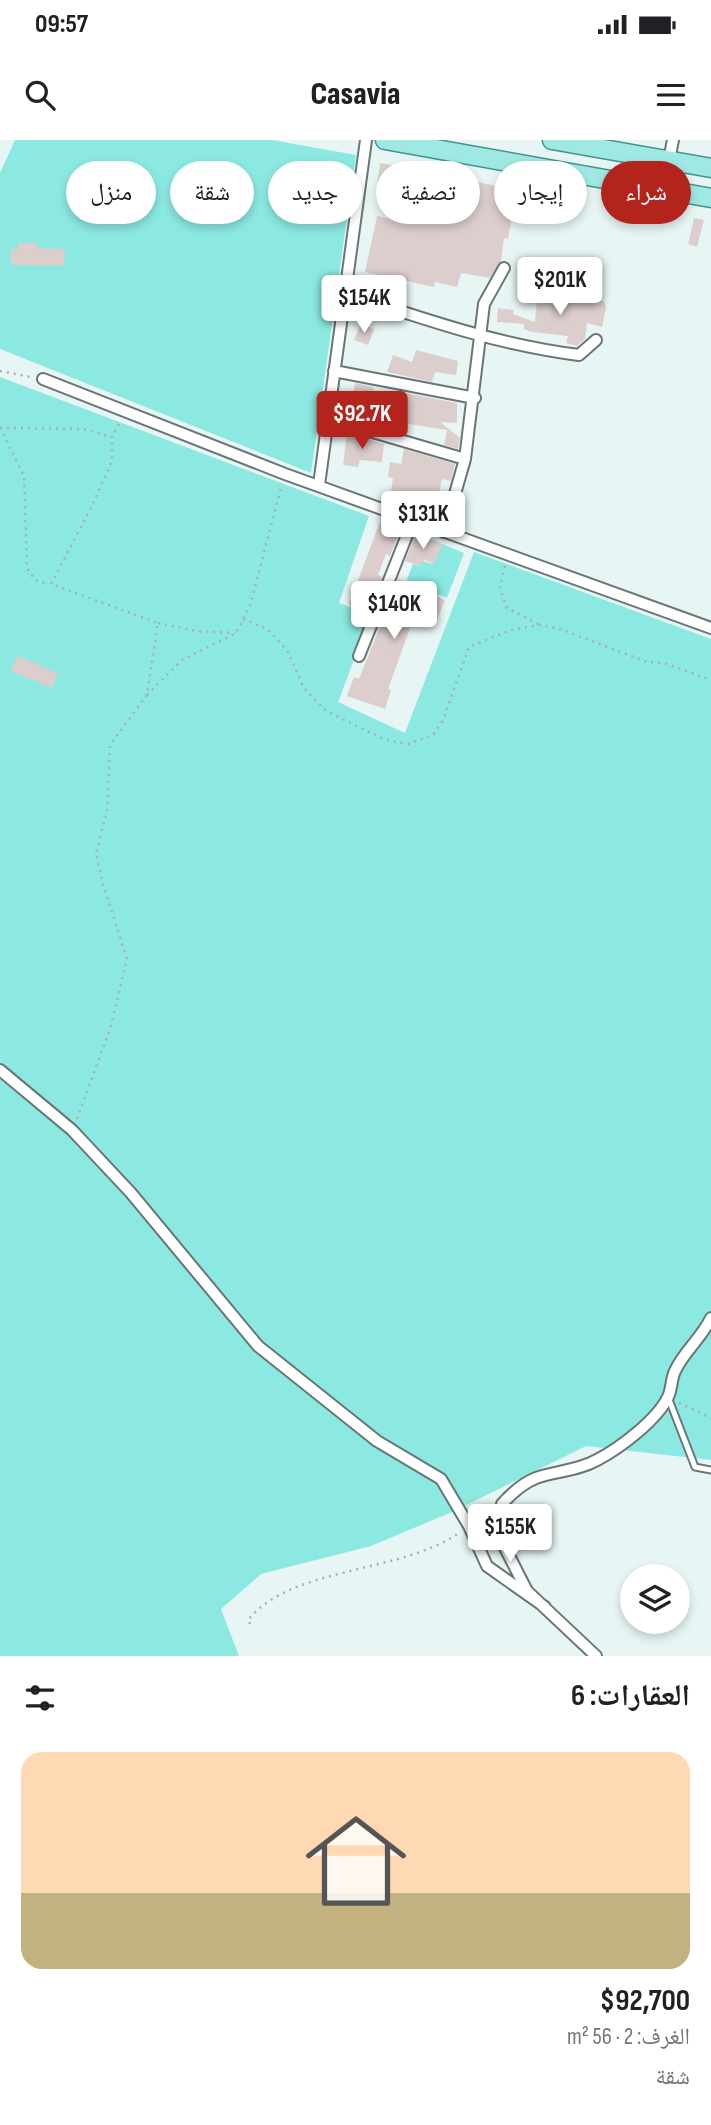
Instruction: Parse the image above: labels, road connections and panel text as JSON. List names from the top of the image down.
{
  "page": {
    "status": "09:57",
    "header": "Casavia",
    "chip": [
      "شراء",
      "إيجار",
      "تصفية",
      "جديد",
      "شقة",
      "منزل"
    ],
    "price": [
      "$201K",
      "$154K",
      "$92.7K",
      "$131K",
      "$140K",
      "$155K"
    ],
    "heading": "العقارات: 6",
    "list": [
      {
        "name": "$92,700",
        "note": "الغرف: 2 · 56 m² · شقة"
      }
    ]
  }
}
